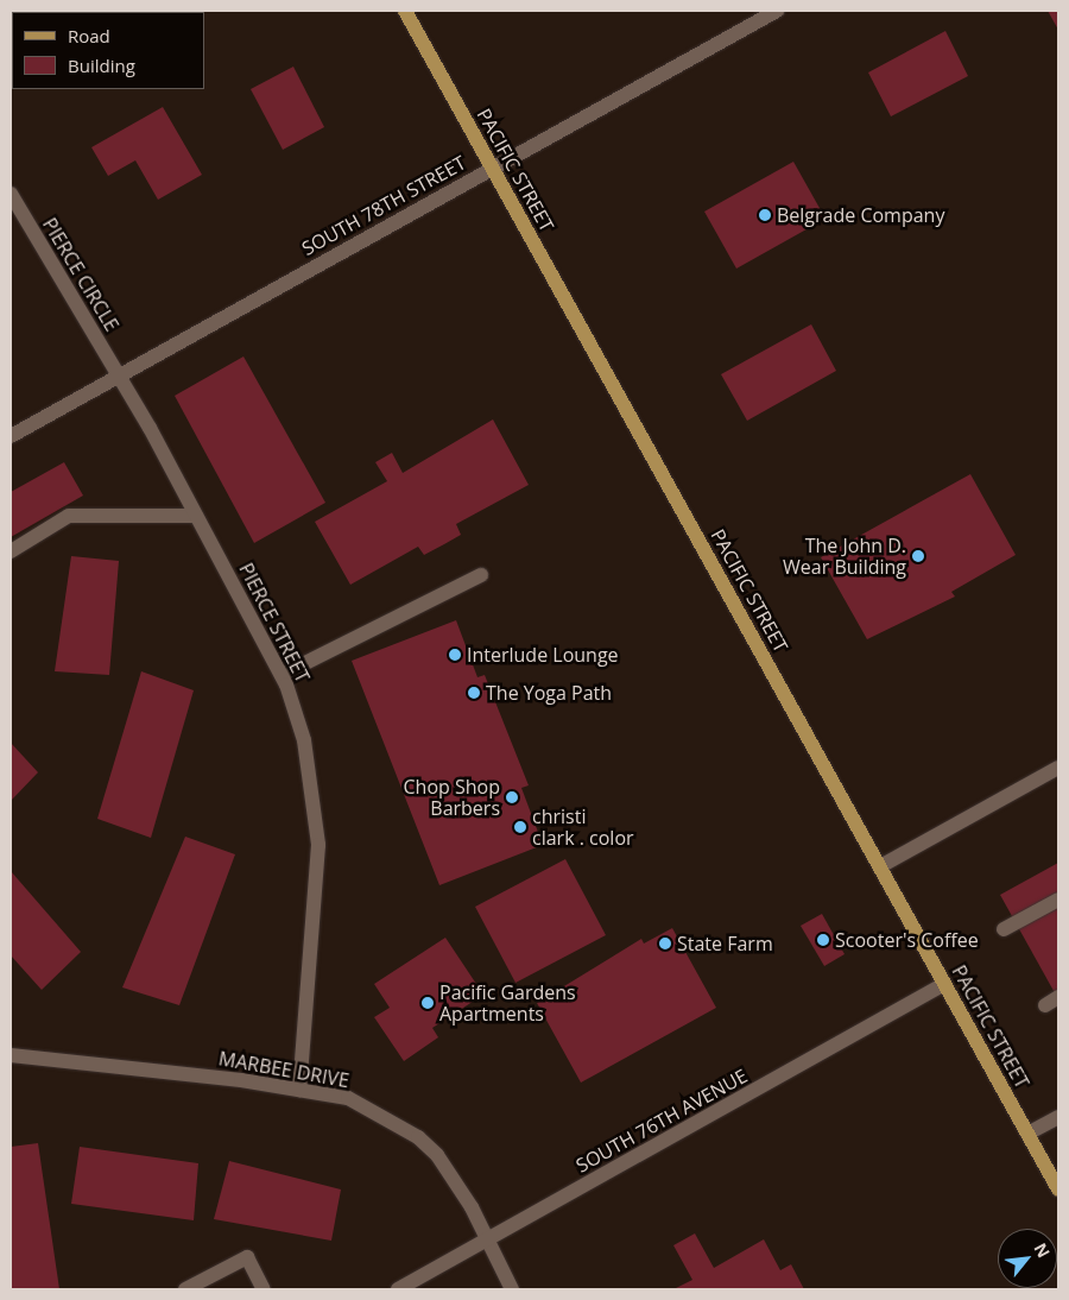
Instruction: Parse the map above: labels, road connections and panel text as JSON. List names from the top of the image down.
{
  "streets": {
    "main road": ["PACIFIC STREET"],
    "street": [
      "SOUTH 78TH STREET",
      "PIERCE CIRCLE",
      "PIERCE STREET",
      "MARBEE DRIVE",
      "SOUTH 76TH AVENUE"
    ]
  },
  "crossings": [
    ["PACIFIC STREET", "SOUTH 78TH STREET"],
    ["PACIFIC STREET", "SOUTH 76TH AVENUE"],
    ["SOUTH 78TH STREET", "PIERCE CIRCLE"],
    ["SOUTH 78TH STREET", "PIERCE STREET"],
    ["PIERCE CIRCLE", "PIERCE STREET"],
    ["PIERCE STREET", "MARBEE DRIVE"],
    ["MARBEE DRIVE", "SOUTH 76TH AVENUE"]
  ],
  "places": [
    "Belgrade Company",
    "The John D. Wear Building",
    "Interlude Lounge",
    "The Yoga Path",
    "Chop Shop Barbers",
    "christi clark . color",
    "Scooter's Coffee",
    "State Farm",
    "Pacific Gardens Apartments"
  ],
  "legend": ["Road", "Building"],
  "north": "top right"
}
